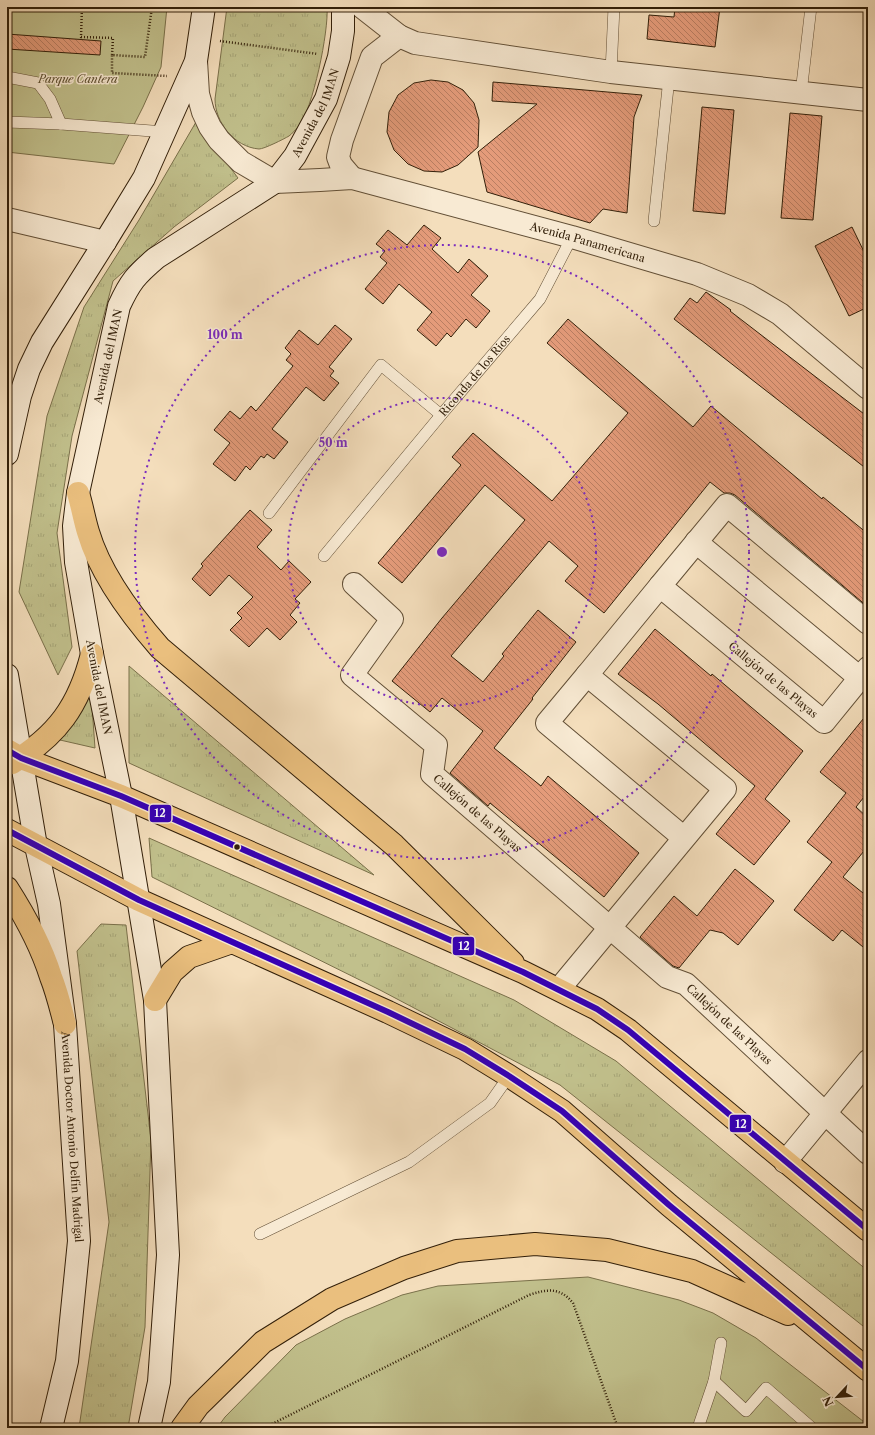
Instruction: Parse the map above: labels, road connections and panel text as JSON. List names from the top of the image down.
{
  "streets": {
    "street": [
      "Avenida del IMAN",
      "Avenida Panamericana",
      "Callejón de las Playas",
      "Avenida Doctor Antonio Delfín Madrigal"
    ],
    "lane": ["Riconda de los Rios"]
  },
  "crossings": [
    ["Avenida del IMAN", "Avenida Panamericana"],
    ["Avenida Panamericana", "Riconda de los Rios"]
  ],
  "parks": ["Parque Cantera"],
  "lines": ["transit line 12"],
  "north": "bottom left",
  "rings": ["100 m", "50 m"]
}
